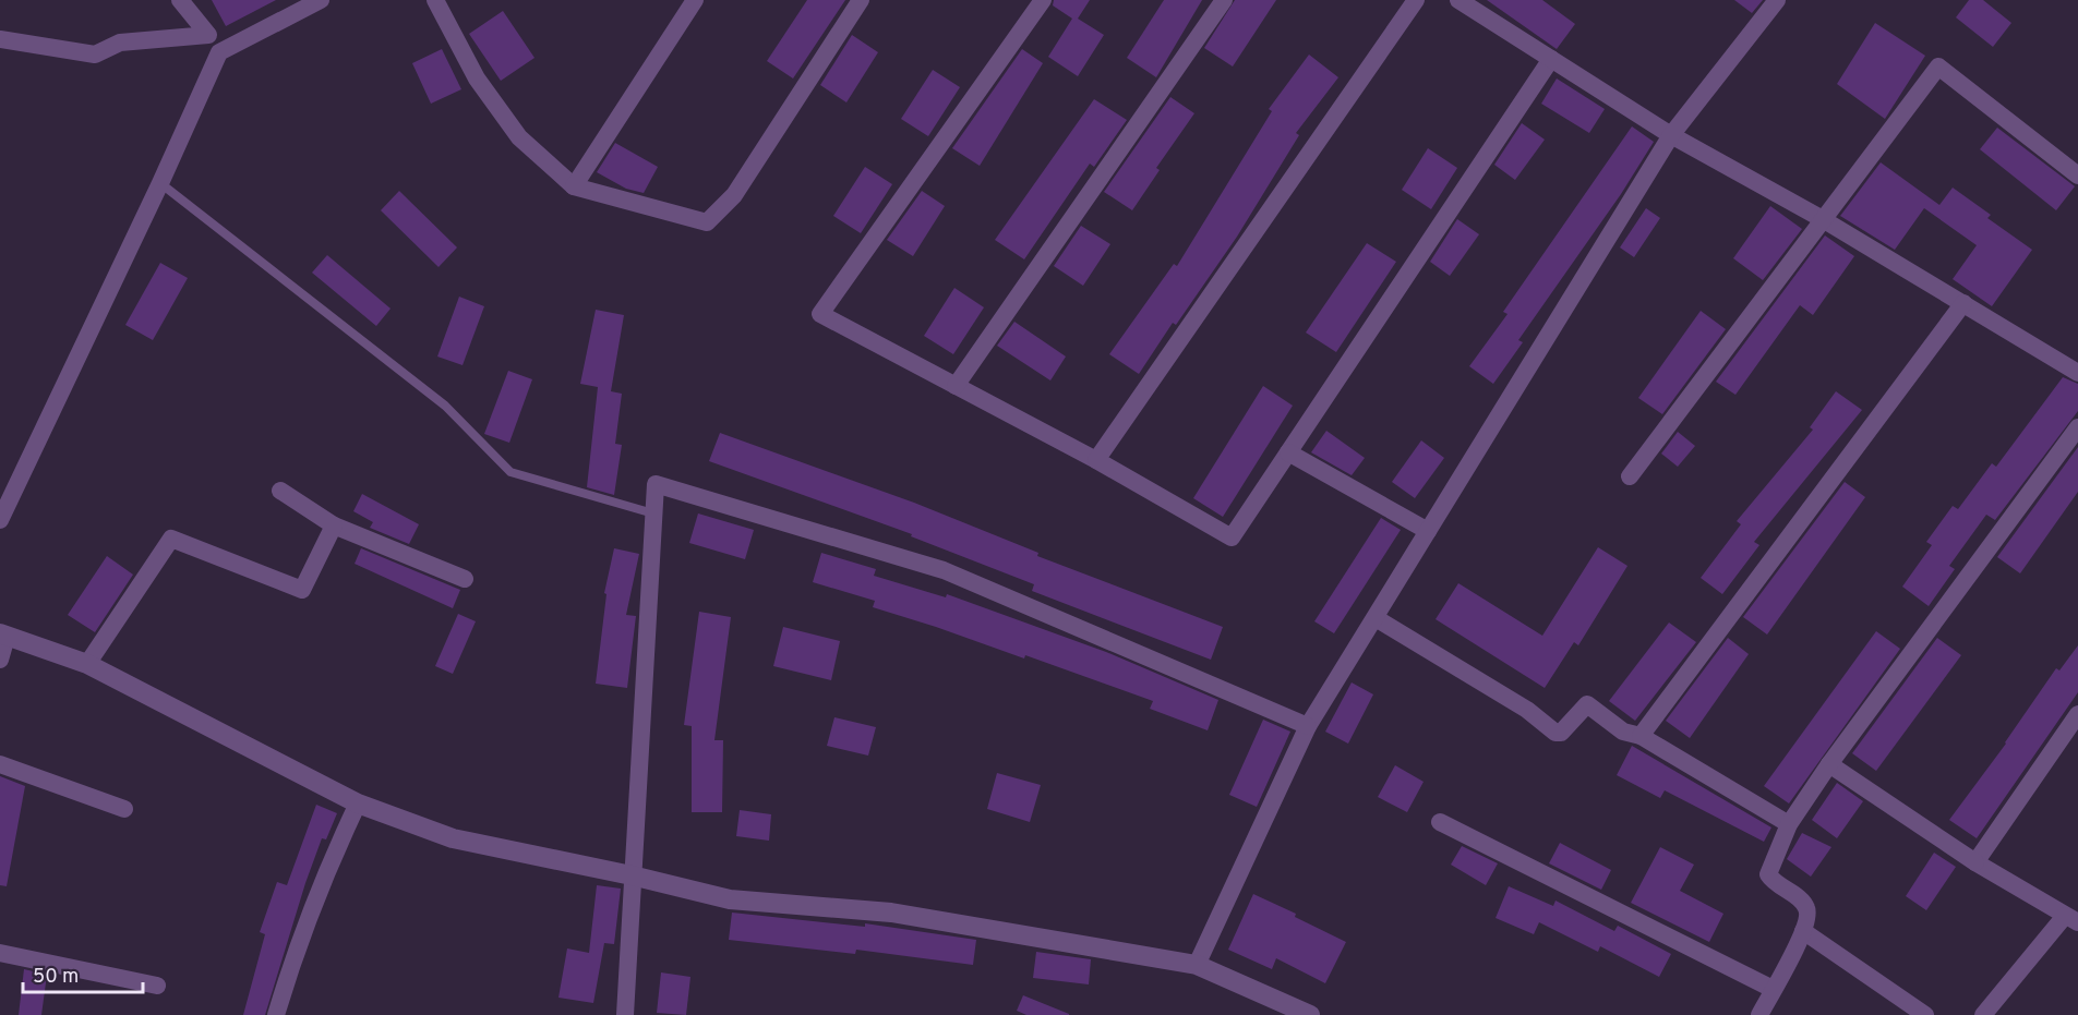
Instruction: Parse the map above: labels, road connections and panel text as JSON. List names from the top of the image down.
{
  "scale_bar": "50 m"
}
